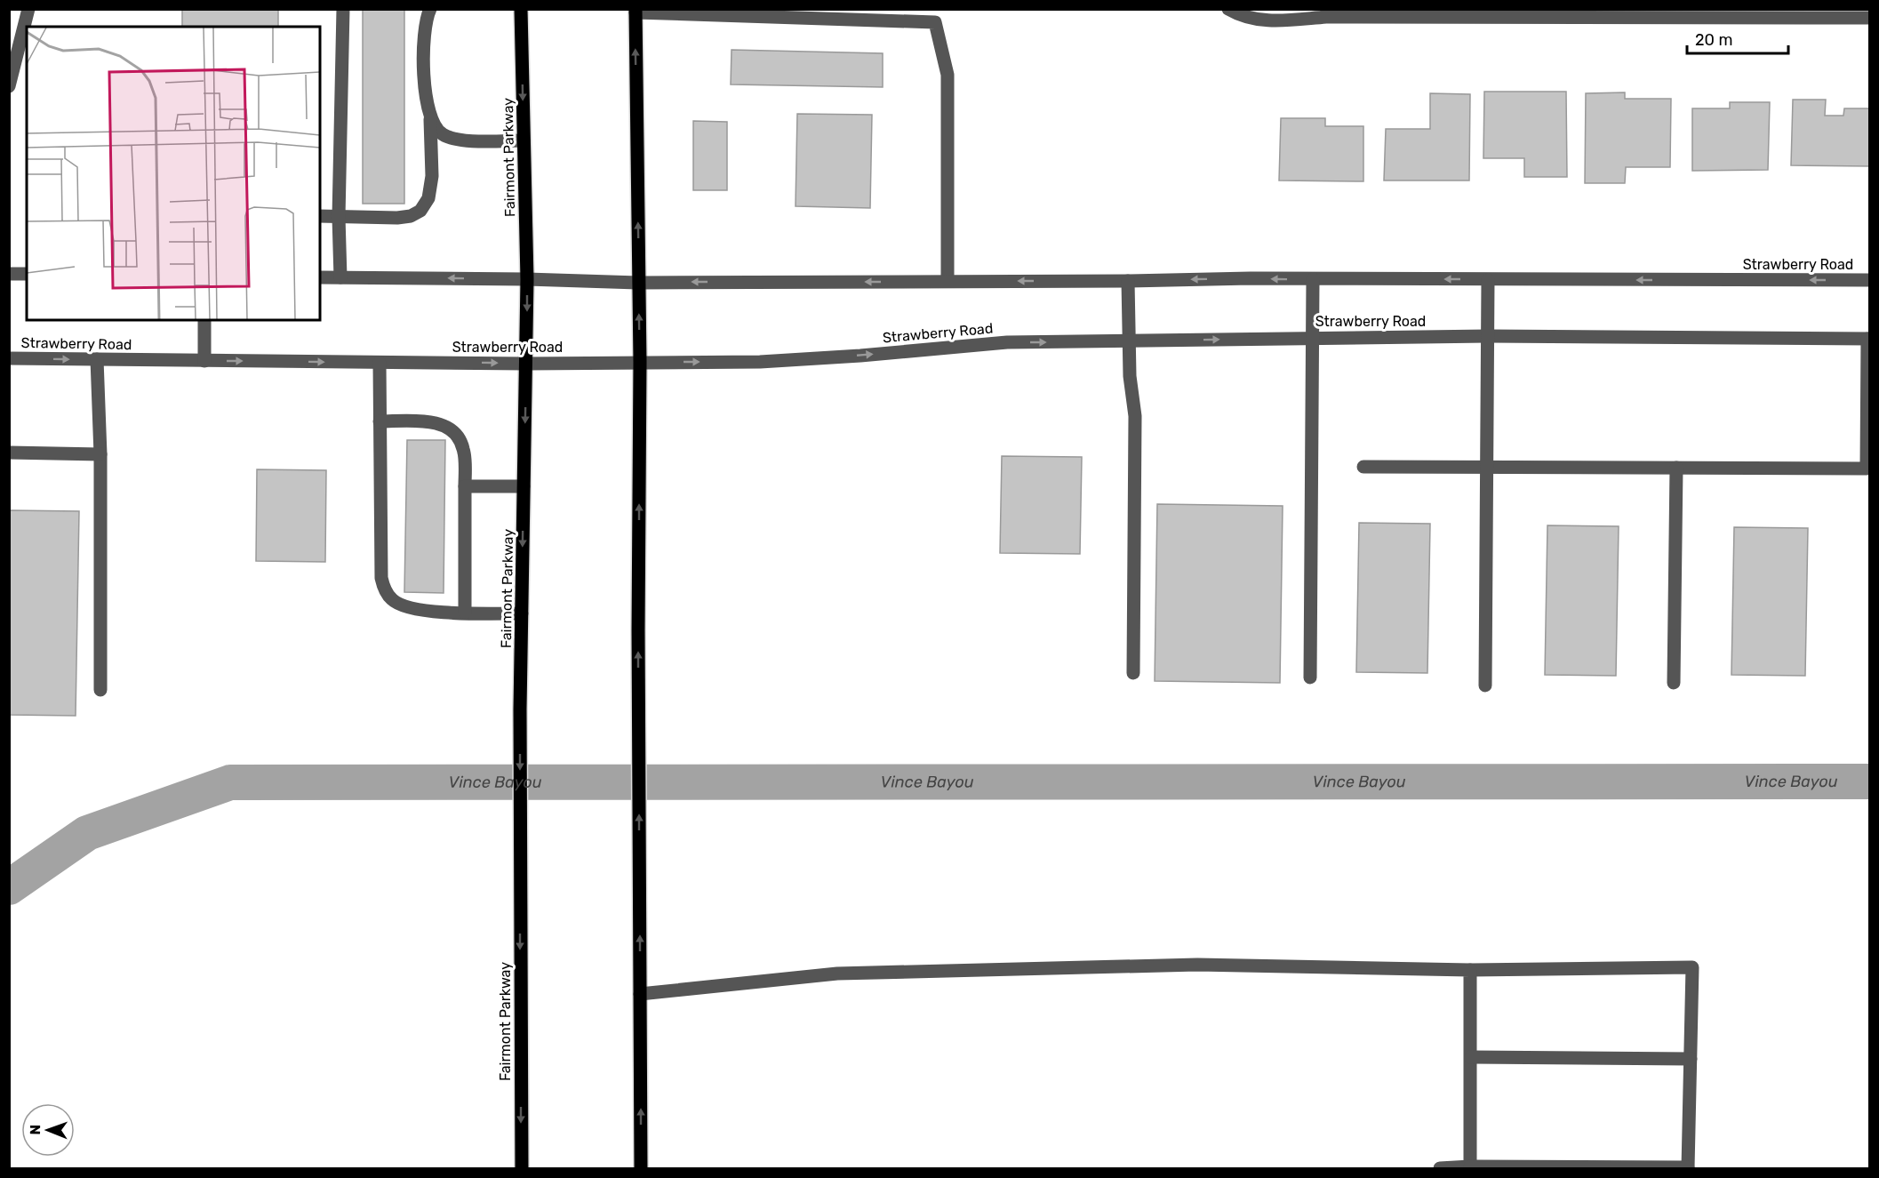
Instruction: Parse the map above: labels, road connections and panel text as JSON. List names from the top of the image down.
{
  "streets": {
    "main road": ["Fairmont Parkway"],
    "street": ["Strawberry Road"]
  },
  "crossings": [
    ["Fairmont Parkway", "Strawberry Road"]
  ],
  "water": ["Vince Bayou"],
  "scale_bar": "20 m",
  "north": "left"
}
